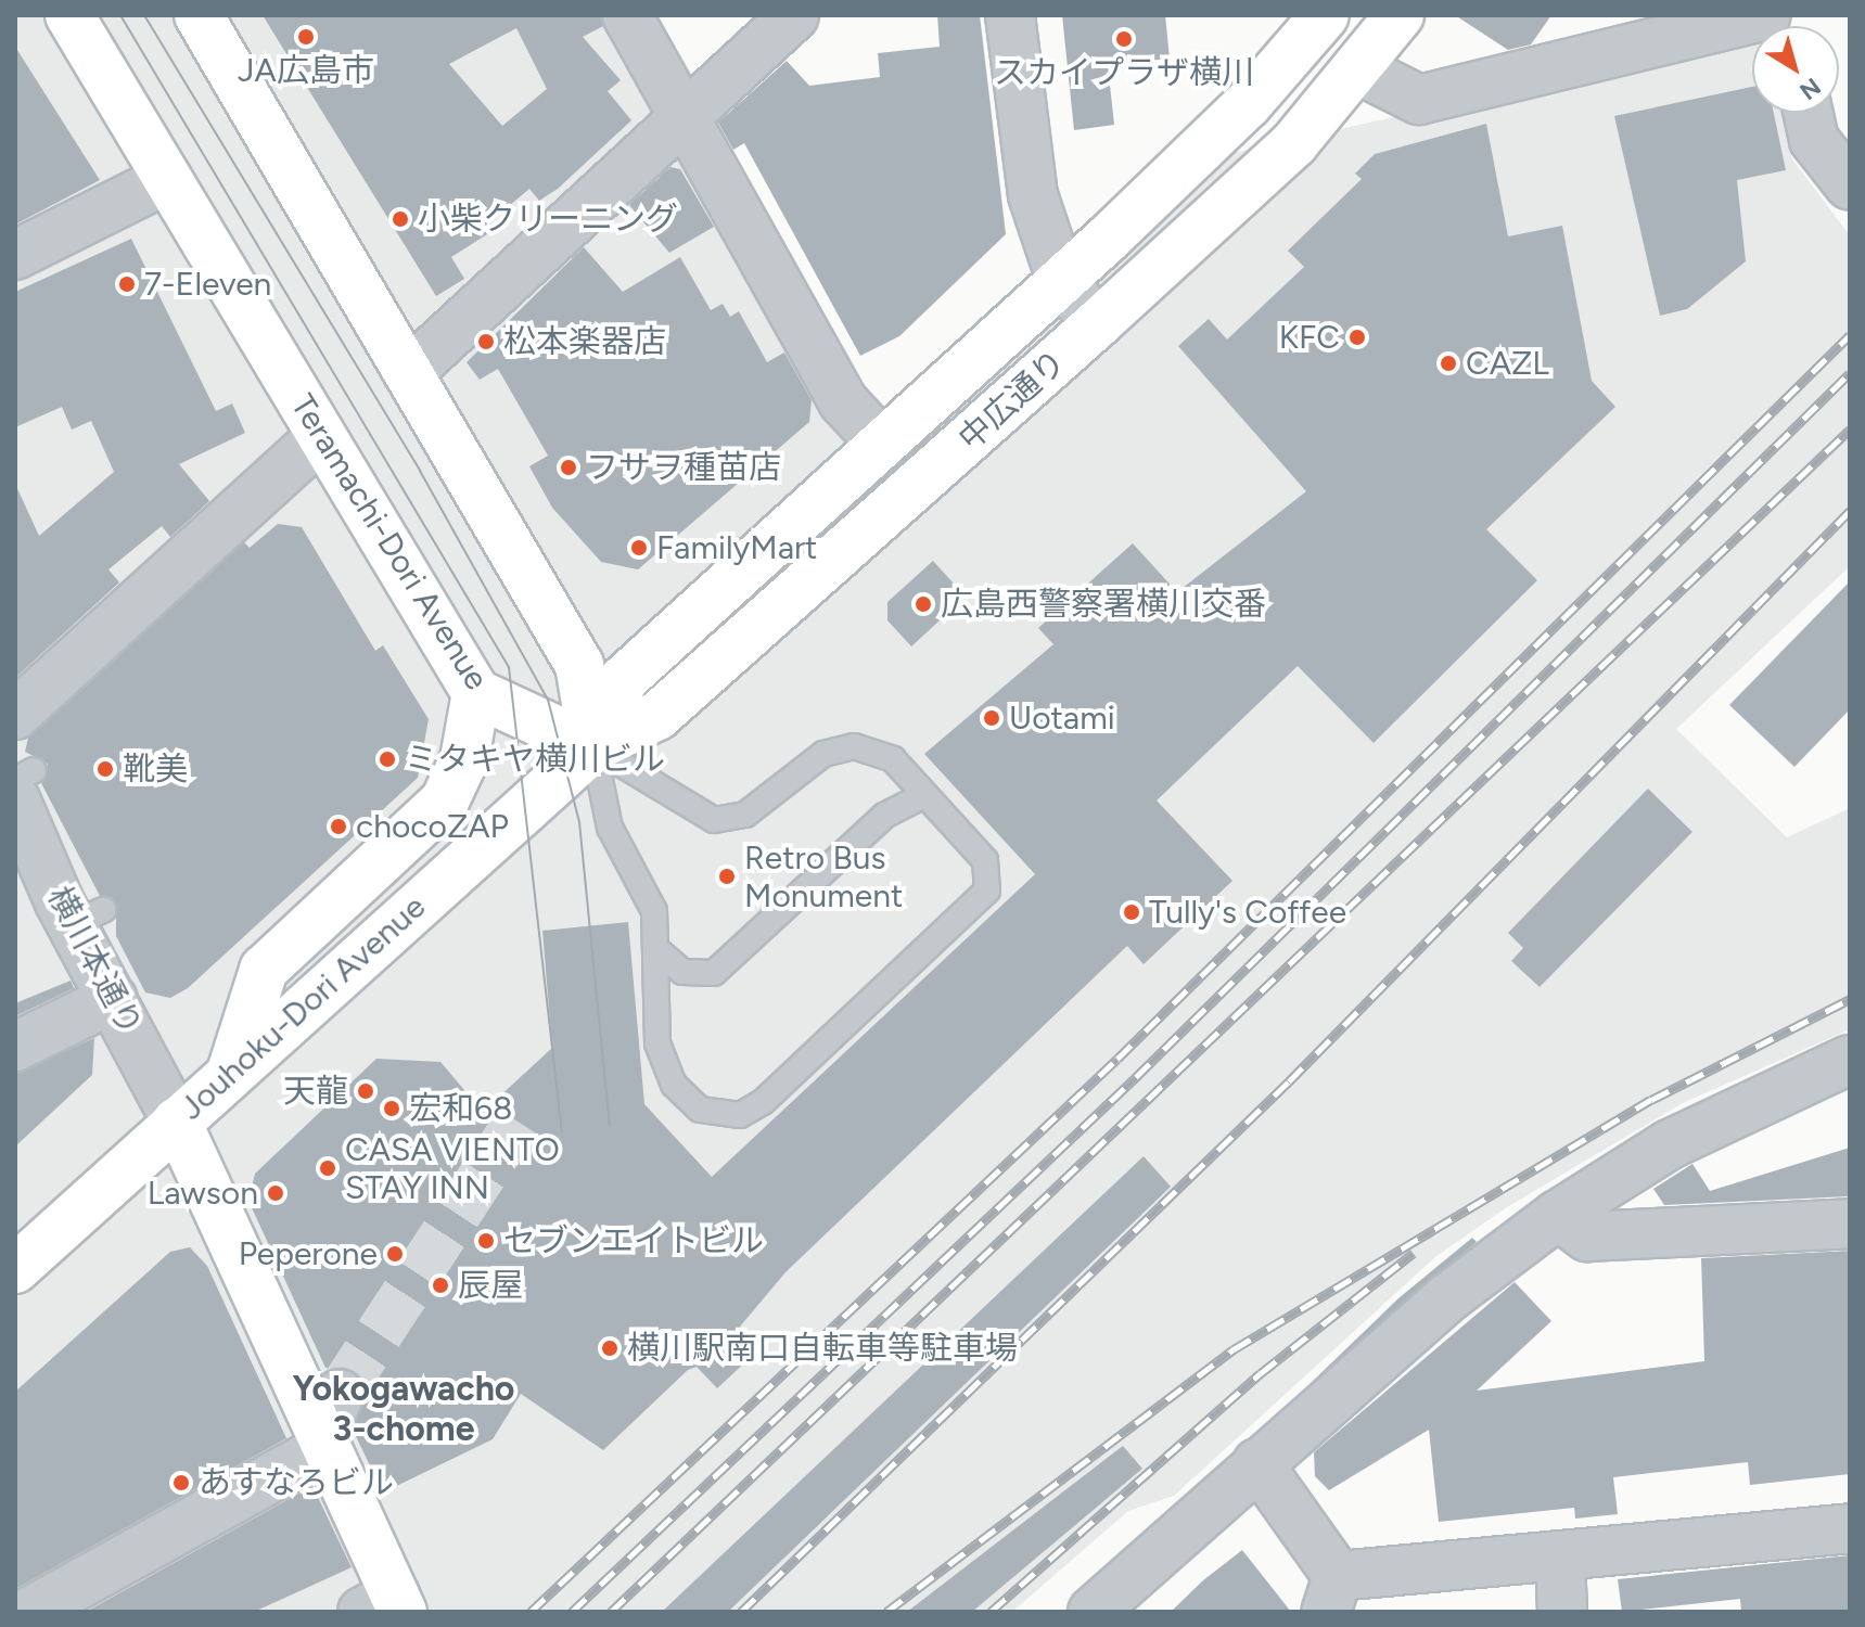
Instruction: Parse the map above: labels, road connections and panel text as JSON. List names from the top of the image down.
{
  "streets": {
    "main road": ["中広通り", "Teramachi-Dori Avenue", "Jouhoku-Dori Avenue"],
    "street": ["横川本通り"]
  },
  "crossings": [
    ["中広通り", "Teramachi-Dori Avenue"],
    ["中広通り", "Jouhoku-Dori Avenue"],
    ["Teramachi-Dori Avenue", "Jouhoku-Dori Avenue"],
    ["横川本通り", "Jouhoku-Dori Avenue"]
  ],
  "districts": ["Yokogawacho 3-chome"],
  "places": [
    "JA広島市",
    "スカイプラザ横川",
    "小柴クリーニング",
    "7-Eleven",
    "KFC",
    "松本楽器店",
    "CAZL",
    "フサヲ種苗店",
    "FamilyMart",
    "広島西警察署横川交番",
    "Uotami",
    "ミタキヤ横川ビル",
    "靴美",
    "chocoZAP",
    "Retro Bus Monument",
    "Tully's Coffee",
    "天龍",
    "宏和68",
    "CASA VIENTO STAY INN",
    "Lawson",
    "セブンエイトビル",
    "Peperone",
    "辰屋",
    "横川駅南口自転車等駐車場",
    "あすなろビル"
  ],
  "north": "bottom right"
}
